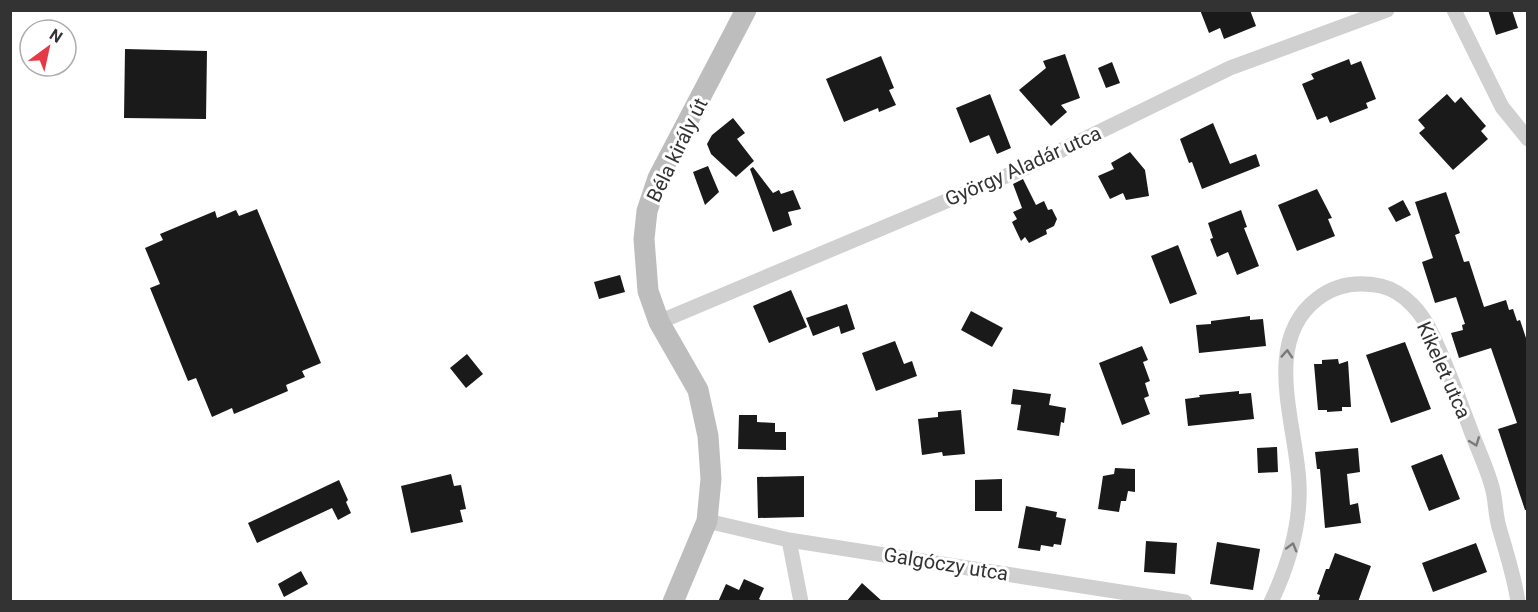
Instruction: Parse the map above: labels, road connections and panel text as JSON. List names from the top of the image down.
{
  "streets": {
    "street": [
      "Béla király út",
      "György Aladár utca",
      "Kikelet utca",
      "Galgóczy utca"
    ]
  },
  "crossings": [
    ["Béla király út", "György Aladár utca"],
    ["Béla király út", "Galgóczy utca"]
  ],
  "north": "top right"
}
